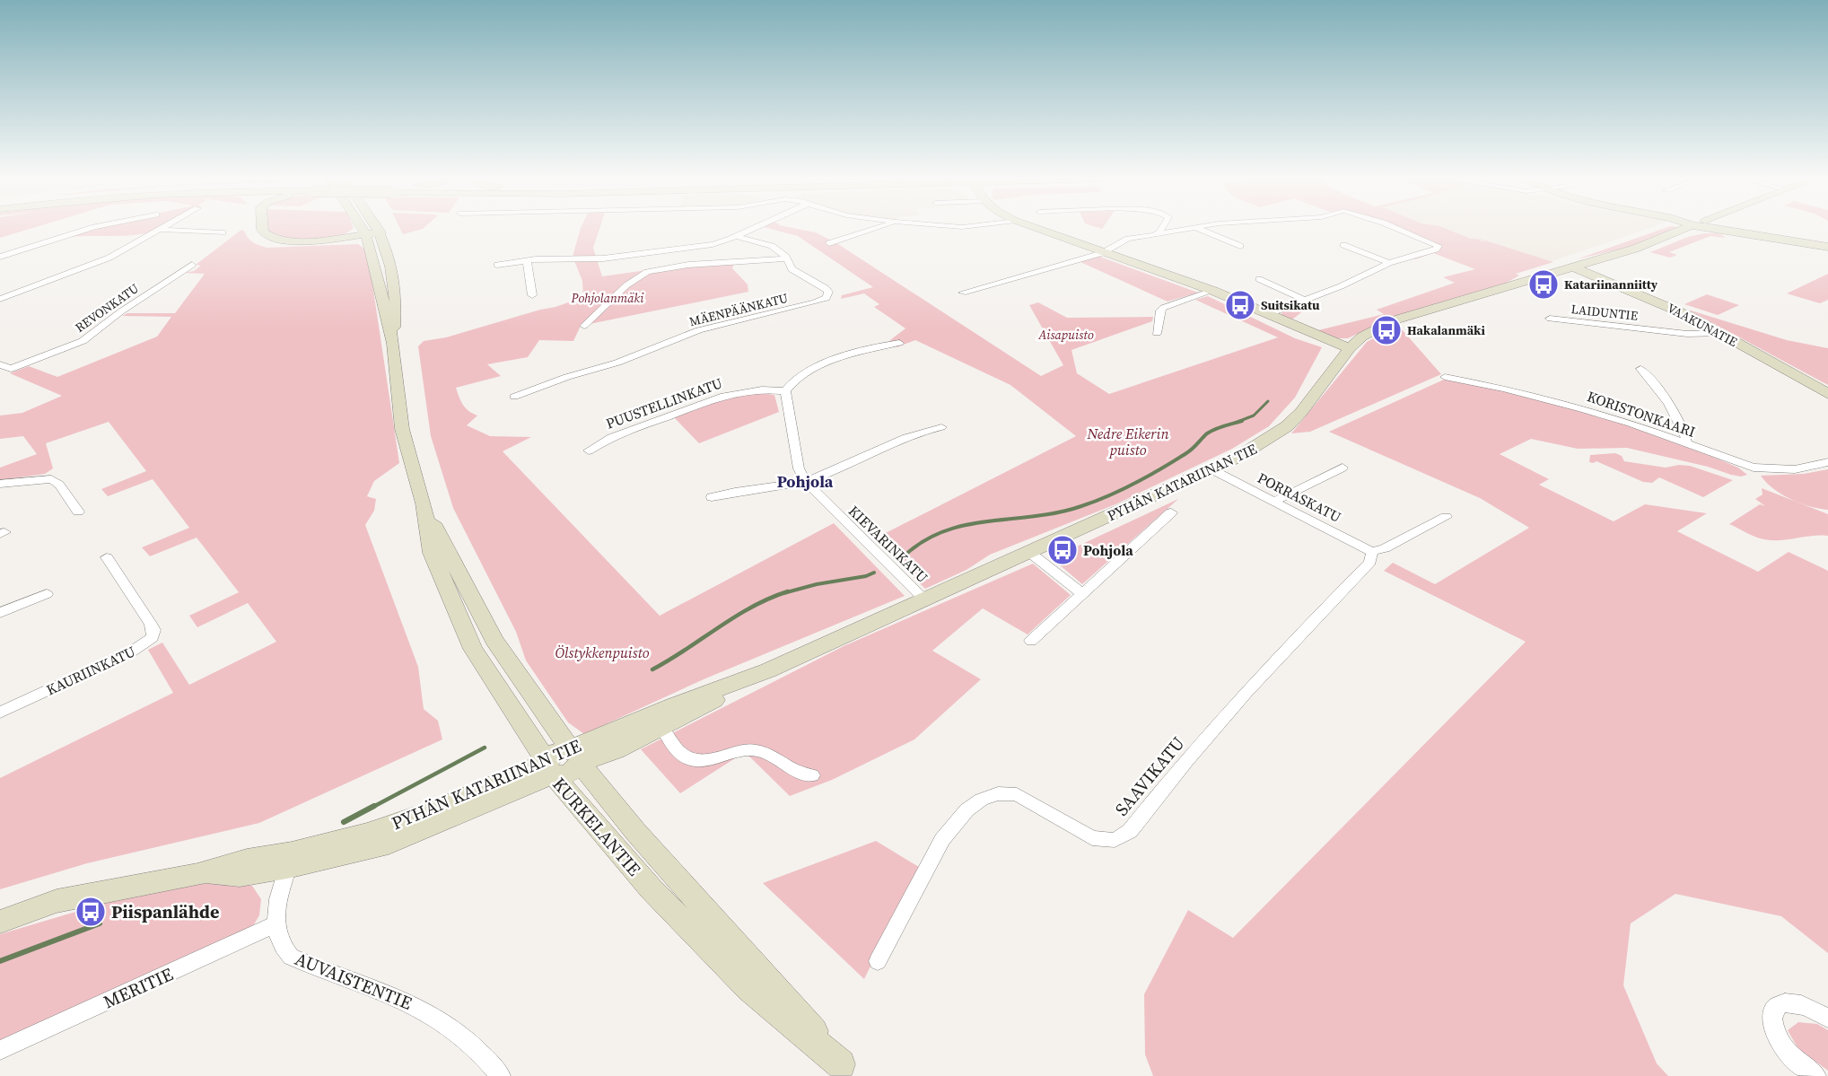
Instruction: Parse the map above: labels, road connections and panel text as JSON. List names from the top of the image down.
{
  "streets": {
    "street": [
      "REVONKATU",
      "MÄENPÄÄNKATU",
      "LAIDUNTIE",
      "VAAKUNATIE",
      "PUUSTELLINKATU",
      "KORISTONKAARI",
      "PYHÄN KATARIINAN TIE",
      "PORRASKATU",
      "KIEVARINKATU",
      "KAURIINKATU",
      "SAAVIKATU",
      "KURKELANTIE",
      "AUVAISTENTIE",
      "MERITIE"
    ]
  },
  "crossings": [
    ["LAIDUNTIE", "VAAKUNATIE"],
    ["VAAKUNATIE", "PYHÄN KATARIINAN TIE"],
    ["PUUSTELLINKATU", "KIEVARINKATU"],
    ["PYHÄN KATARIINAN TIE", "PORRASKATU"],
    ["PYHÄN KATARIINAN TIE", "KIEVARINKATU"],
    ["PYHÄN KATARIINAN TIE", "KURKELANTIE"],
    ["PYHÄN KATARIINAN TIE", "AUVAISTENTIE"],
    ["PORRASKATU", "SAAVIKATU"],
    ["AUVAISTENTIE", "MERITIE"]
  ],
  "districts": ["Pohjola"],
  "parks": [
    "Pohjolanmäki",
    "Aisapuisto",
    "Nedre Eikerin puisto",
    "Ölstykkenpuisto"
  ],
  "places": {
    "bus stop": [
      "Katariinanniitty",
      "Suitsikatu",
      "Hakalanmäki",
      "Pohjola",
      "Piispanlähde"
    ]
  }
}
